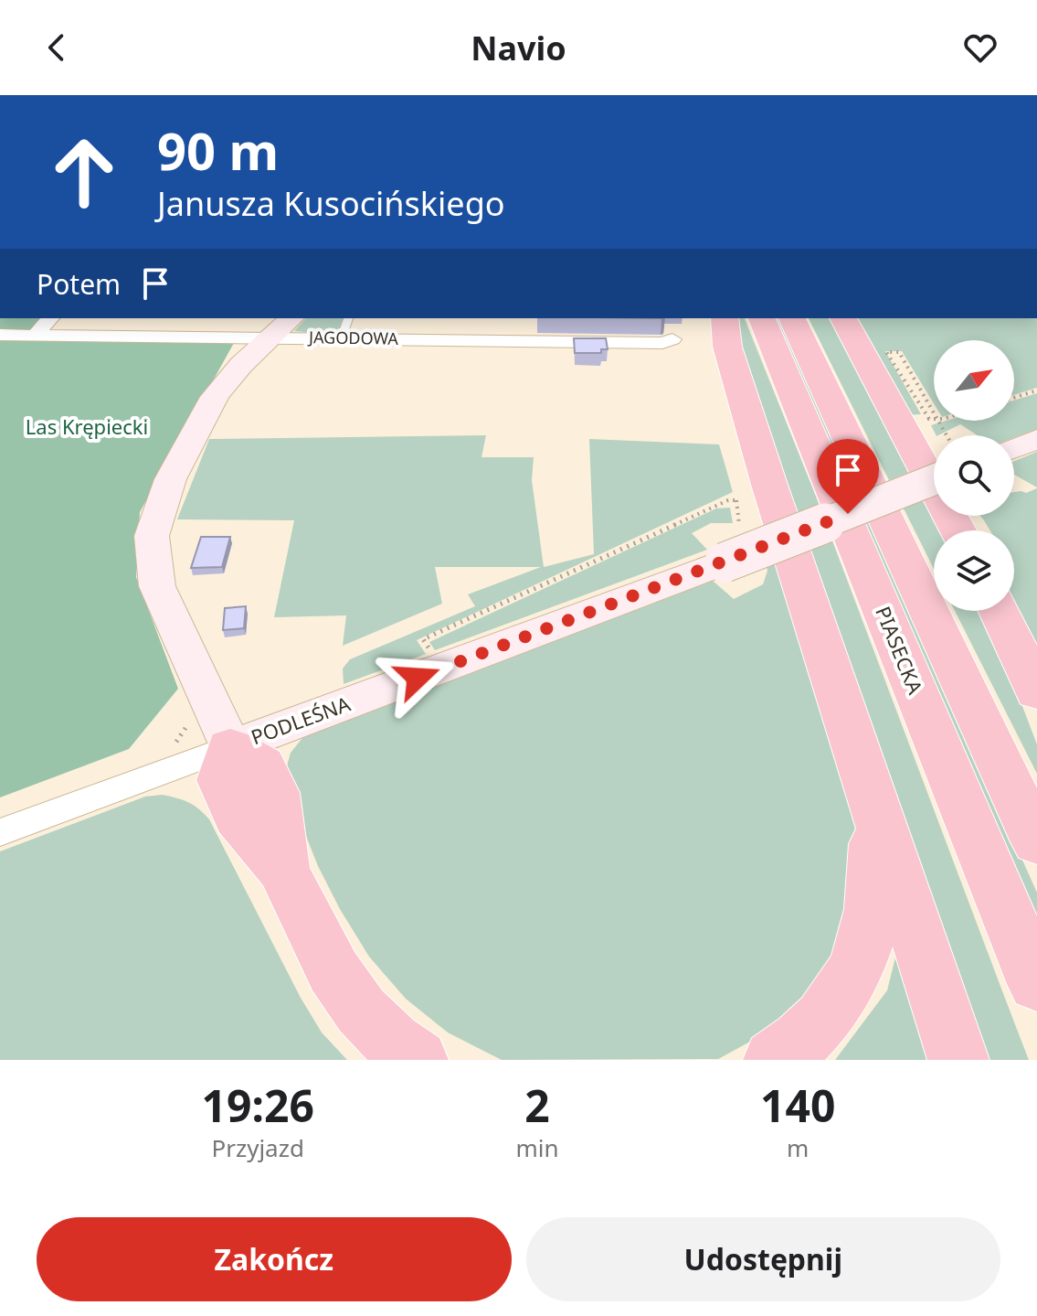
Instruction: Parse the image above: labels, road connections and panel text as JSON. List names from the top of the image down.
{
  "streets": {
    "highway": ["PIASECKA"],
    "street": ["JAGODOWA", "PODLEŚNA"]
  },
  "parks": ["Las Krępiecki"],
  "north": "top right",
  "page": {
    "header": "Navio",
    "turn": ["90 m", "Janusza Kusocińskiego"],
    "then": "Potem",
    "eta": [
      "19:26",
      "Przyjazd",
      "2",
      "min",
      "140",
      "m"
    ],
    "buttons": ["Zakończ", "Udostępnij"]
  }
}
